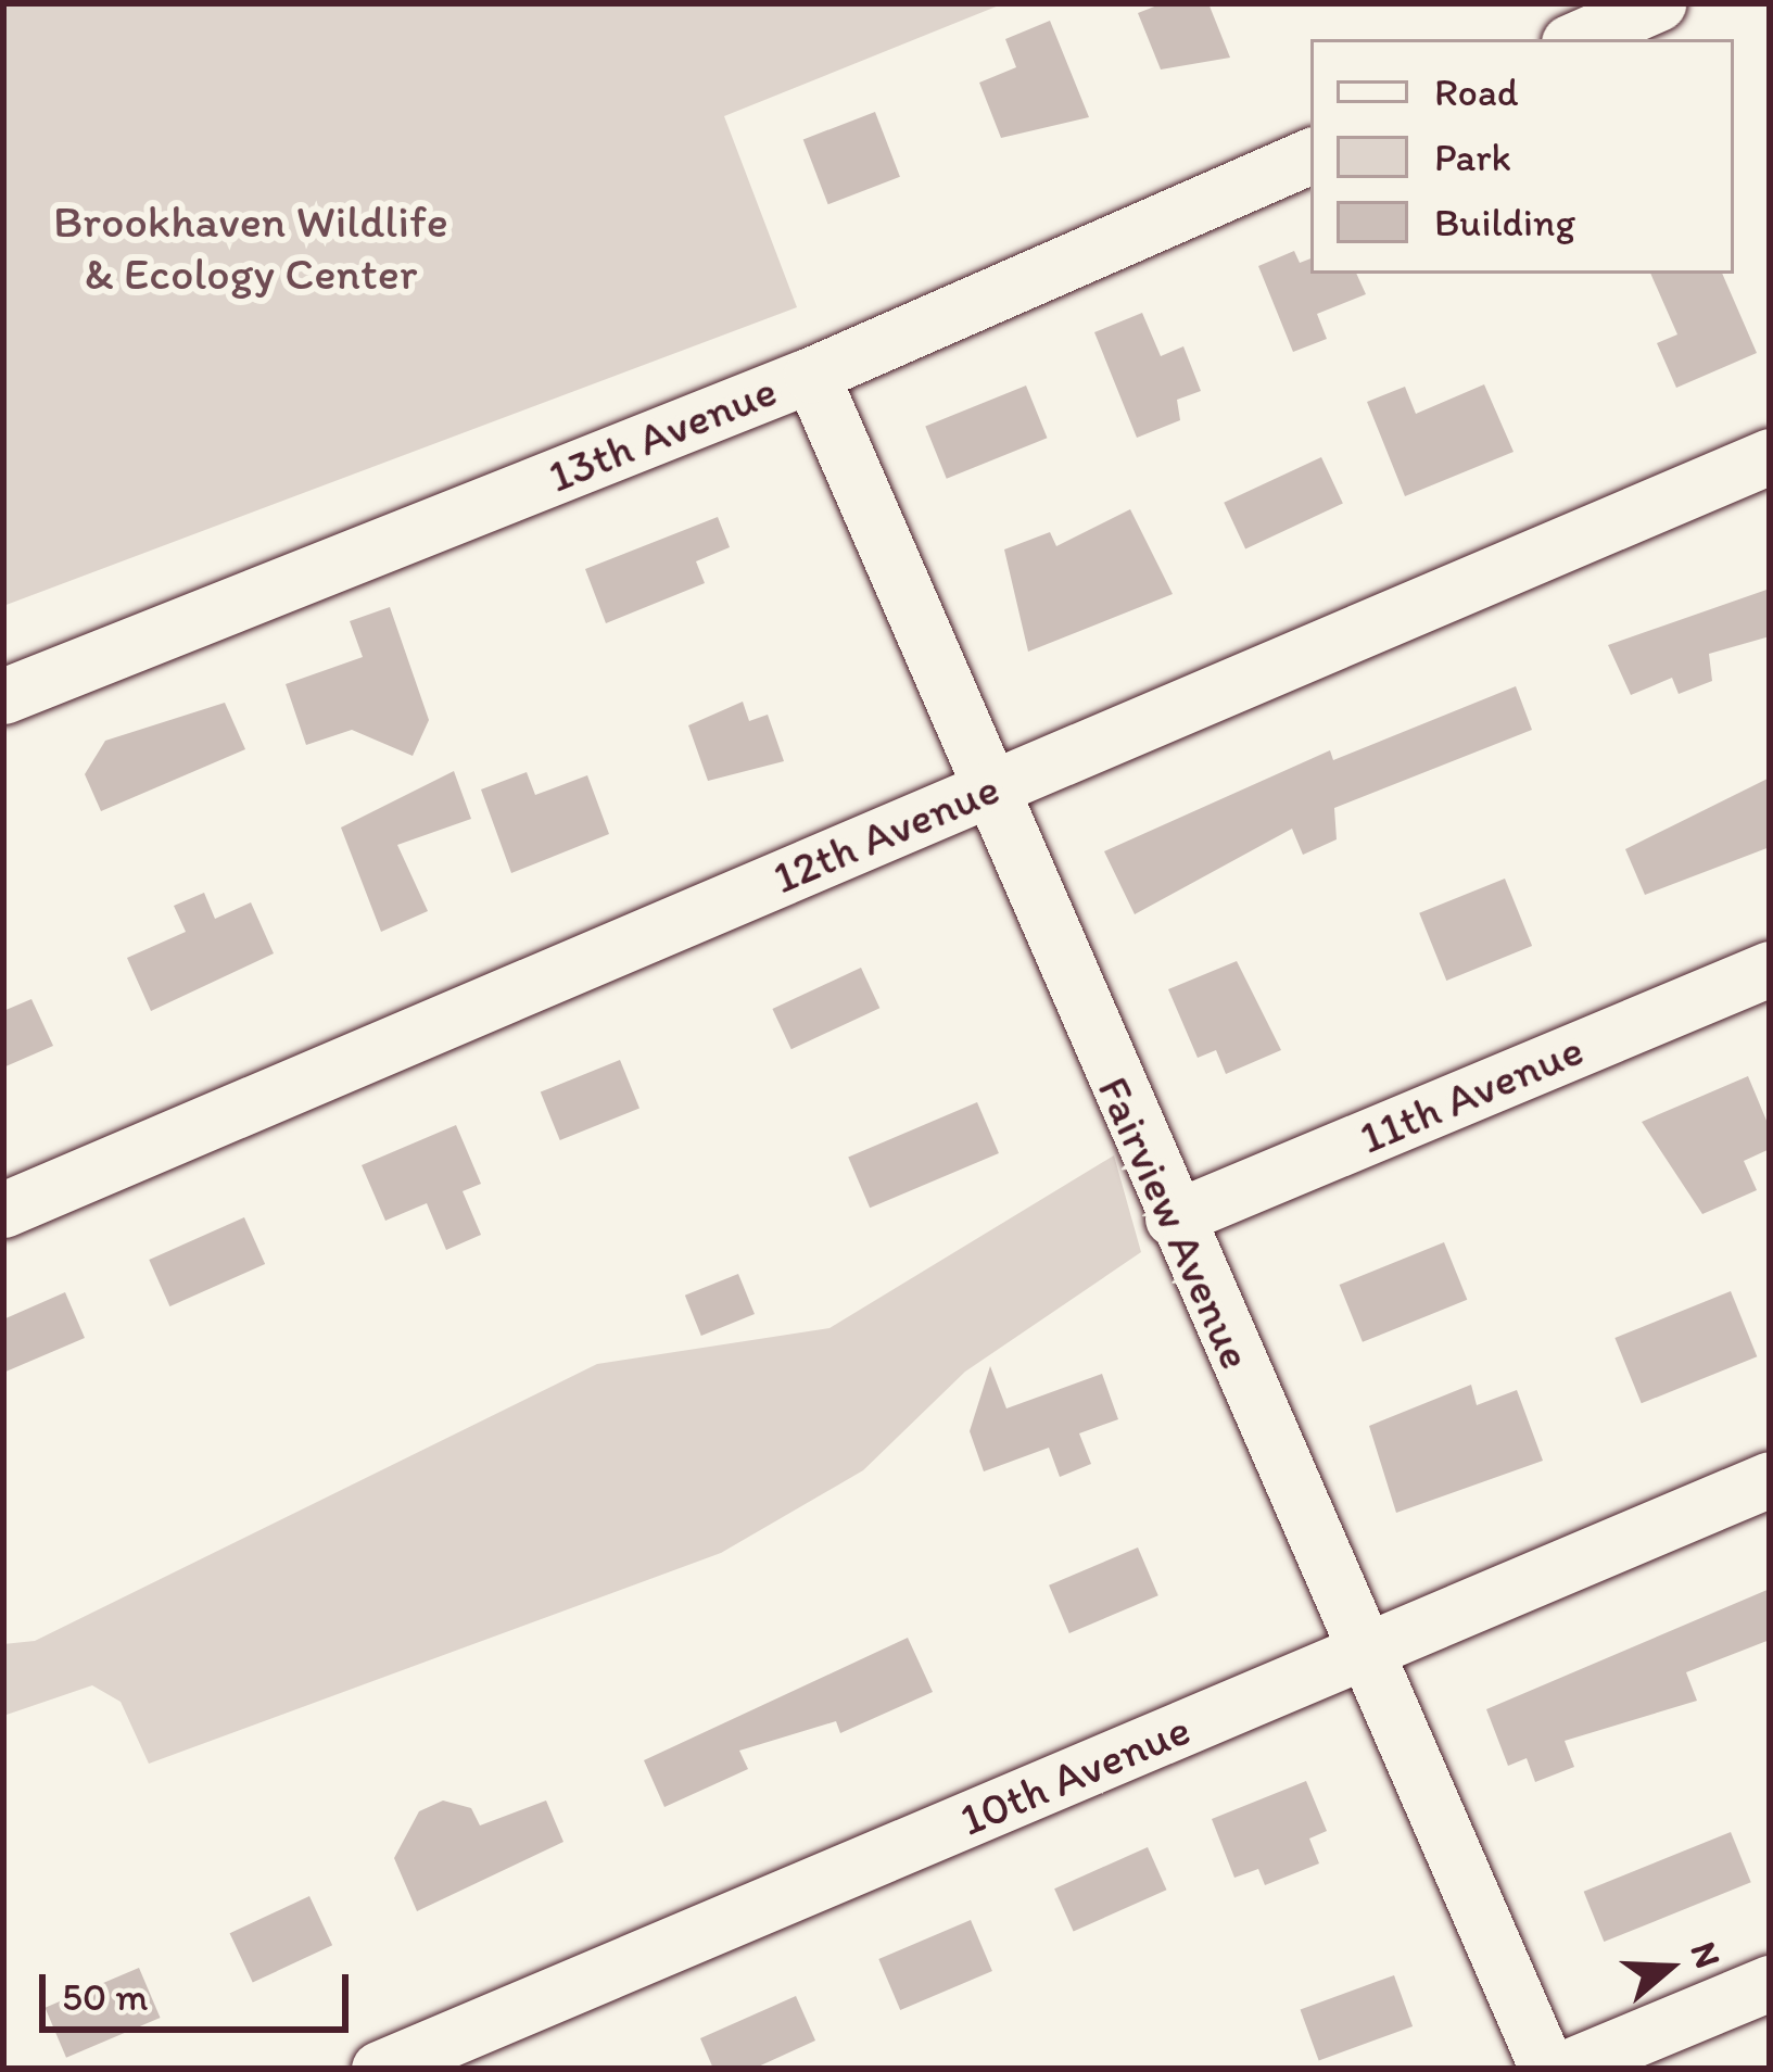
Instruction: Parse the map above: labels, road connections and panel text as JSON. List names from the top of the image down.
{
  "streets": {
    "street": [
      "13th Avenue",
      "12th Avenue",
      "11th Avenue",
      "Fairview Avenue",
      "10th Avenue"
    ]
  },
  "crossings": [
    ["13th Avenue", "Fairview Avenue"],
    ["12th Avenue", "Fairview Avenue"],
    ["11th Avenue", "Fairview Avenue"],
    ["Fairview Avenue", "10th Avenue"]
  ],
  "parks": ["Brookhaven Wildlife & Ecology Center"],
  "legend": ["Road", "Park", "Building"],
  "scale_bar": "50 m",
  "north": "right"
}
